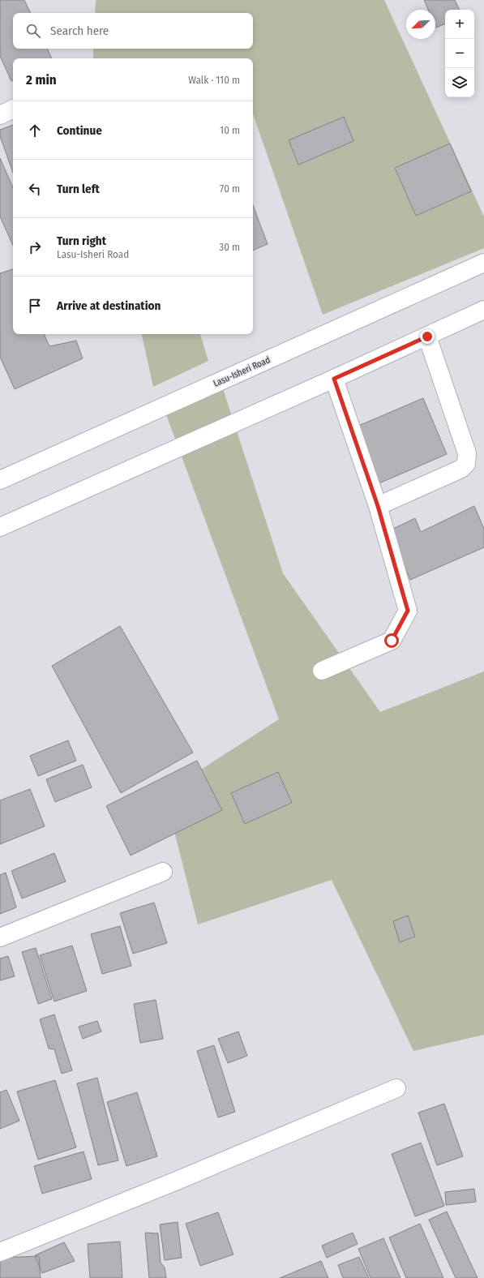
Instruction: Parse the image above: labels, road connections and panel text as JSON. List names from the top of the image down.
{
  "streets": {
    "main road": ["Lasu-Isheri Road"]
  },
  "north": "bottom left",
  "page": {
    "map_buttons": ["+", "−"],
    "search": "Search here",
    "heading": ["2 min", "Walk · 110 m"],
    "list": [
      ["Continue", "10 m"],
      ["Turn left", "70 m"],
      ["Turn right", "Lasu-Isheri Road", "30 m"],
      "Arrive at destination"
    ]
  }
}
